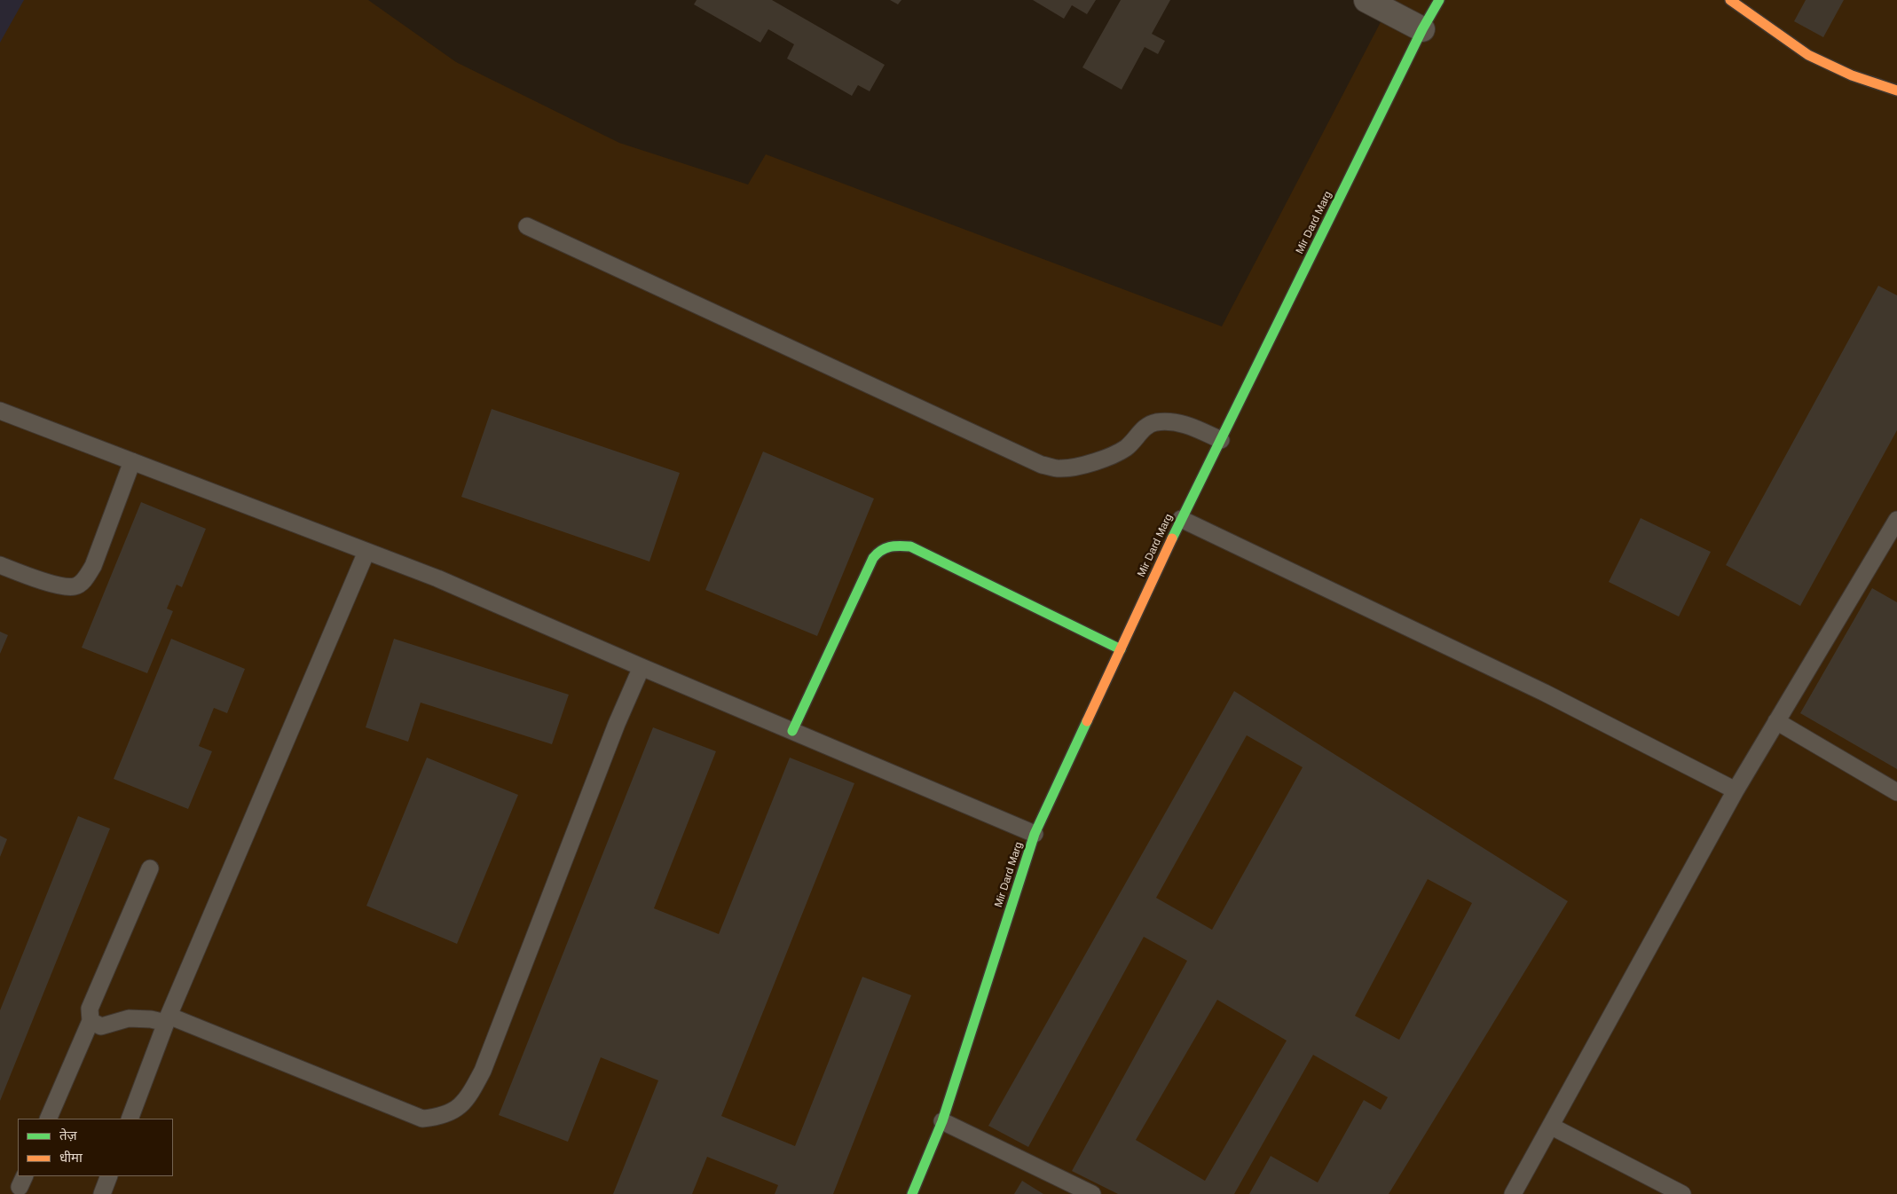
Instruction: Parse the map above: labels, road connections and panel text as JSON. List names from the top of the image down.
{
  "streets": {
    "street": ["Mir Dard Marg"]
  },
  "legend": ["तेज़", "धीमा"]
}
